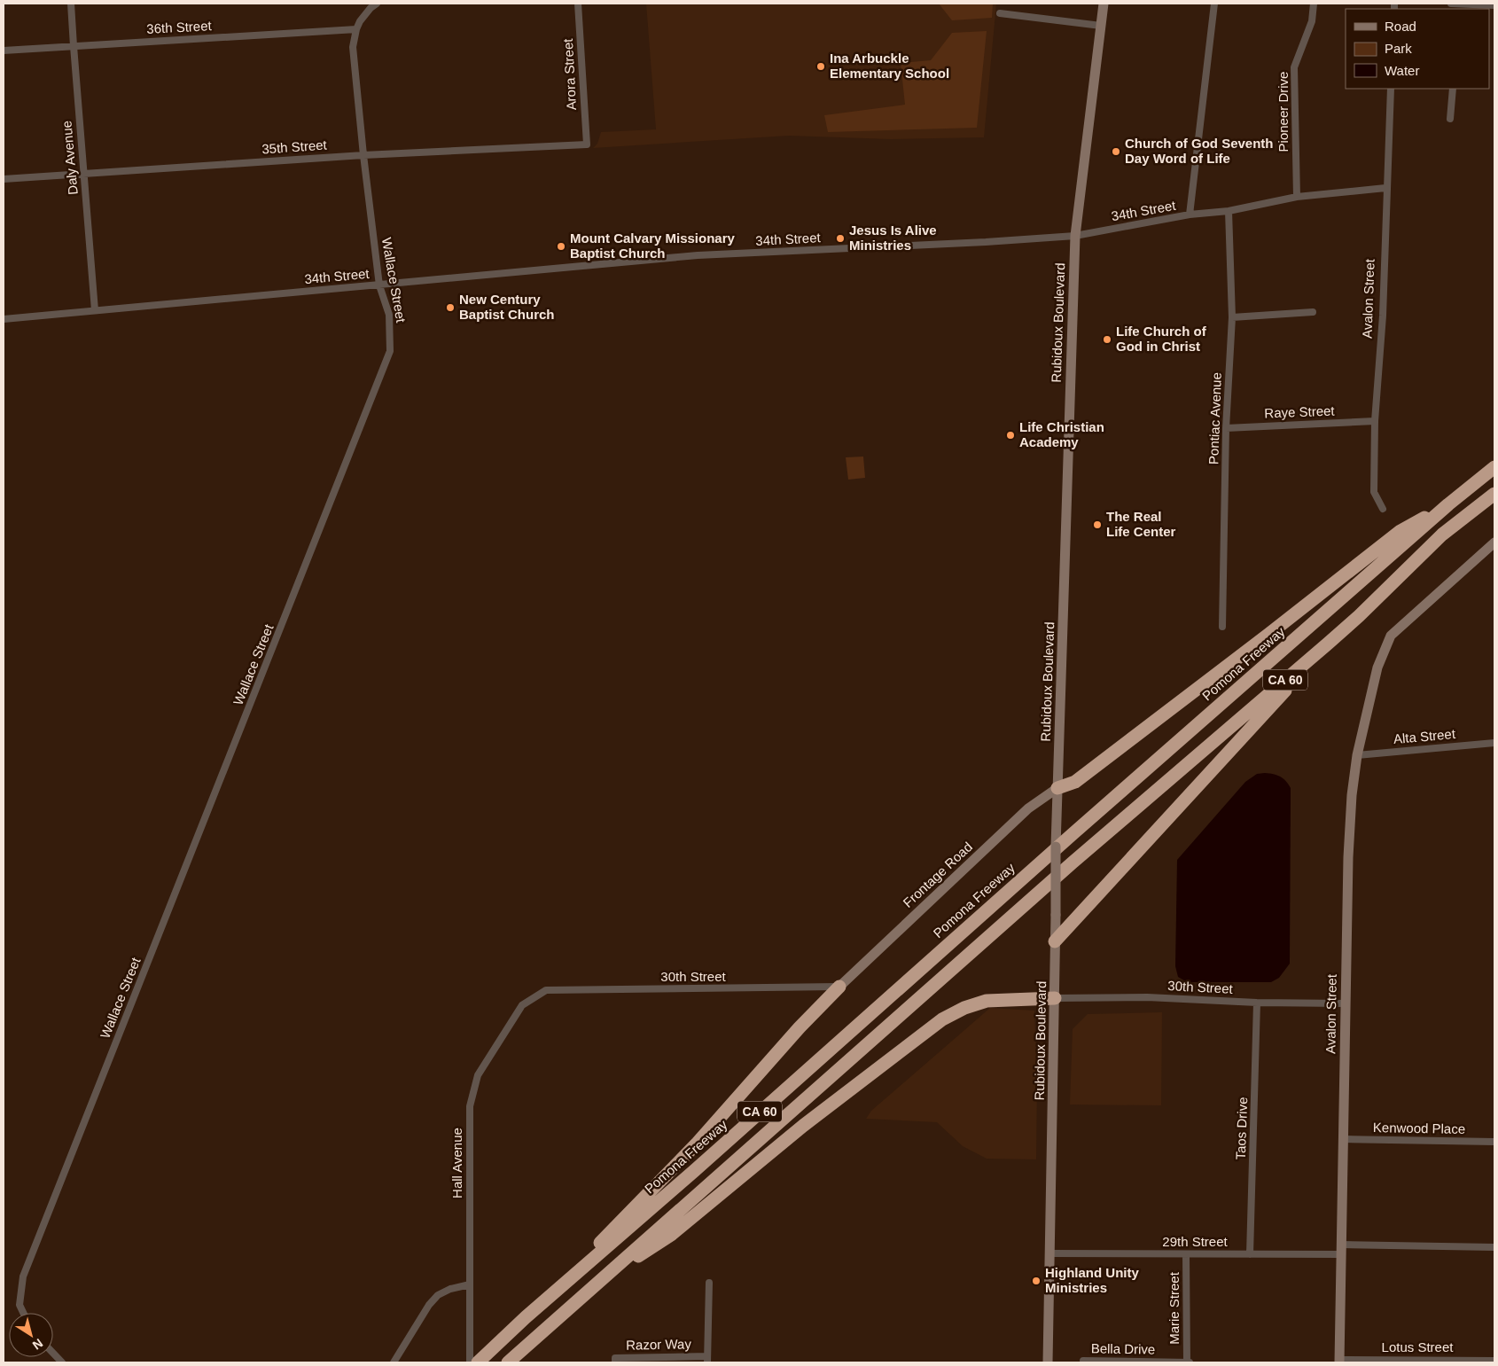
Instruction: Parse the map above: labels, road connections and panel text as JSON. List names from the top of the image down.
{
  "streets": {
    "highway": ["Pomona Freeway", "CA 60"],
    "main road": ["Avalon Street", "Rubidoux Boulevard", "Frontage Road"],
    "street": [
      "36th Street",
      "Arora Street",
      "Pioneer Drive",
      "35th Street",
      "Daly Avenue",
      "34th Street",
      "Wallace Street",
      "Raye Street",
      "Pontiac Avenue",
      "Alta Street",
      "30th Street",
      "Taos Drive",
      "Kenwood Place",
      "Hall Avenue",
      "29th Street",
      "Marie Street",
      "Razor Way",
      "Lotus Street",
      "Bella Drive"
    ]
  },
  "crossings": [
    ["36th Street", "Daly Avenue"],
    ["36th Street", "Wallace Street"],
    ["Arora Street", "35th Street"],
    ["Pioneer Drive", "34th Street"],
    ["35th Street", "Daly Avenue"],
    ["35th Street", "Wallace Street"],
    ["Daly Avenue", "34th Street"],
    ["34th Street", "Wallace Street"],
    ["34th Street", "Avalon Street"],
    ["34th Street", "Rubidoux Boulevard"],
    ["34th Street", "Pontiac Avenue"],
    ["Avalon Street", "Raye Street"],
    ["Avalon Street", "Alta Street"],
    ["Avalon Street", "30th Street"],
    ["Avalon Street", "Kenwood Place"],
    ["Avalon Street", "29th Street"],
    ["Avalon Street", "Lotus Street"],
    ["Rubidoux Boulevard", "Frontage Road"],
    ["Rubidoux Boulevard", "30th Street"],
    ["Rubidoux Boulevard", "29th Street"],
    ["Raye Street", "Pontiac Avenue"],
    ["Frontage Road", "30th Street"],
    ["30th Street", "Taos Drive"],
    ["30th Street", "Hall Avenue"],
    ["Taos Drive", "29th Street"],
    ["29th Street", "Marie Street"],
    ["Marie Street", "Bella Drive"]
  ],
  "places": [
    "Ina Arbuckle Elementary School",
    "Church of God Seventh Day Word of Life",
    "Jesus Is Alive Ministries",
    "Mount Calvary Missionary Baptist Church",
    "New Century Baptist Church",
    "Life Church of God in Christ",
    "Life Christian Academy",
    "The Real Life Center",
    "Highland Unity Ministries"
  ],
  "legend": ["Road", "Park", "Water"],
  "north": "bottom right"
}
